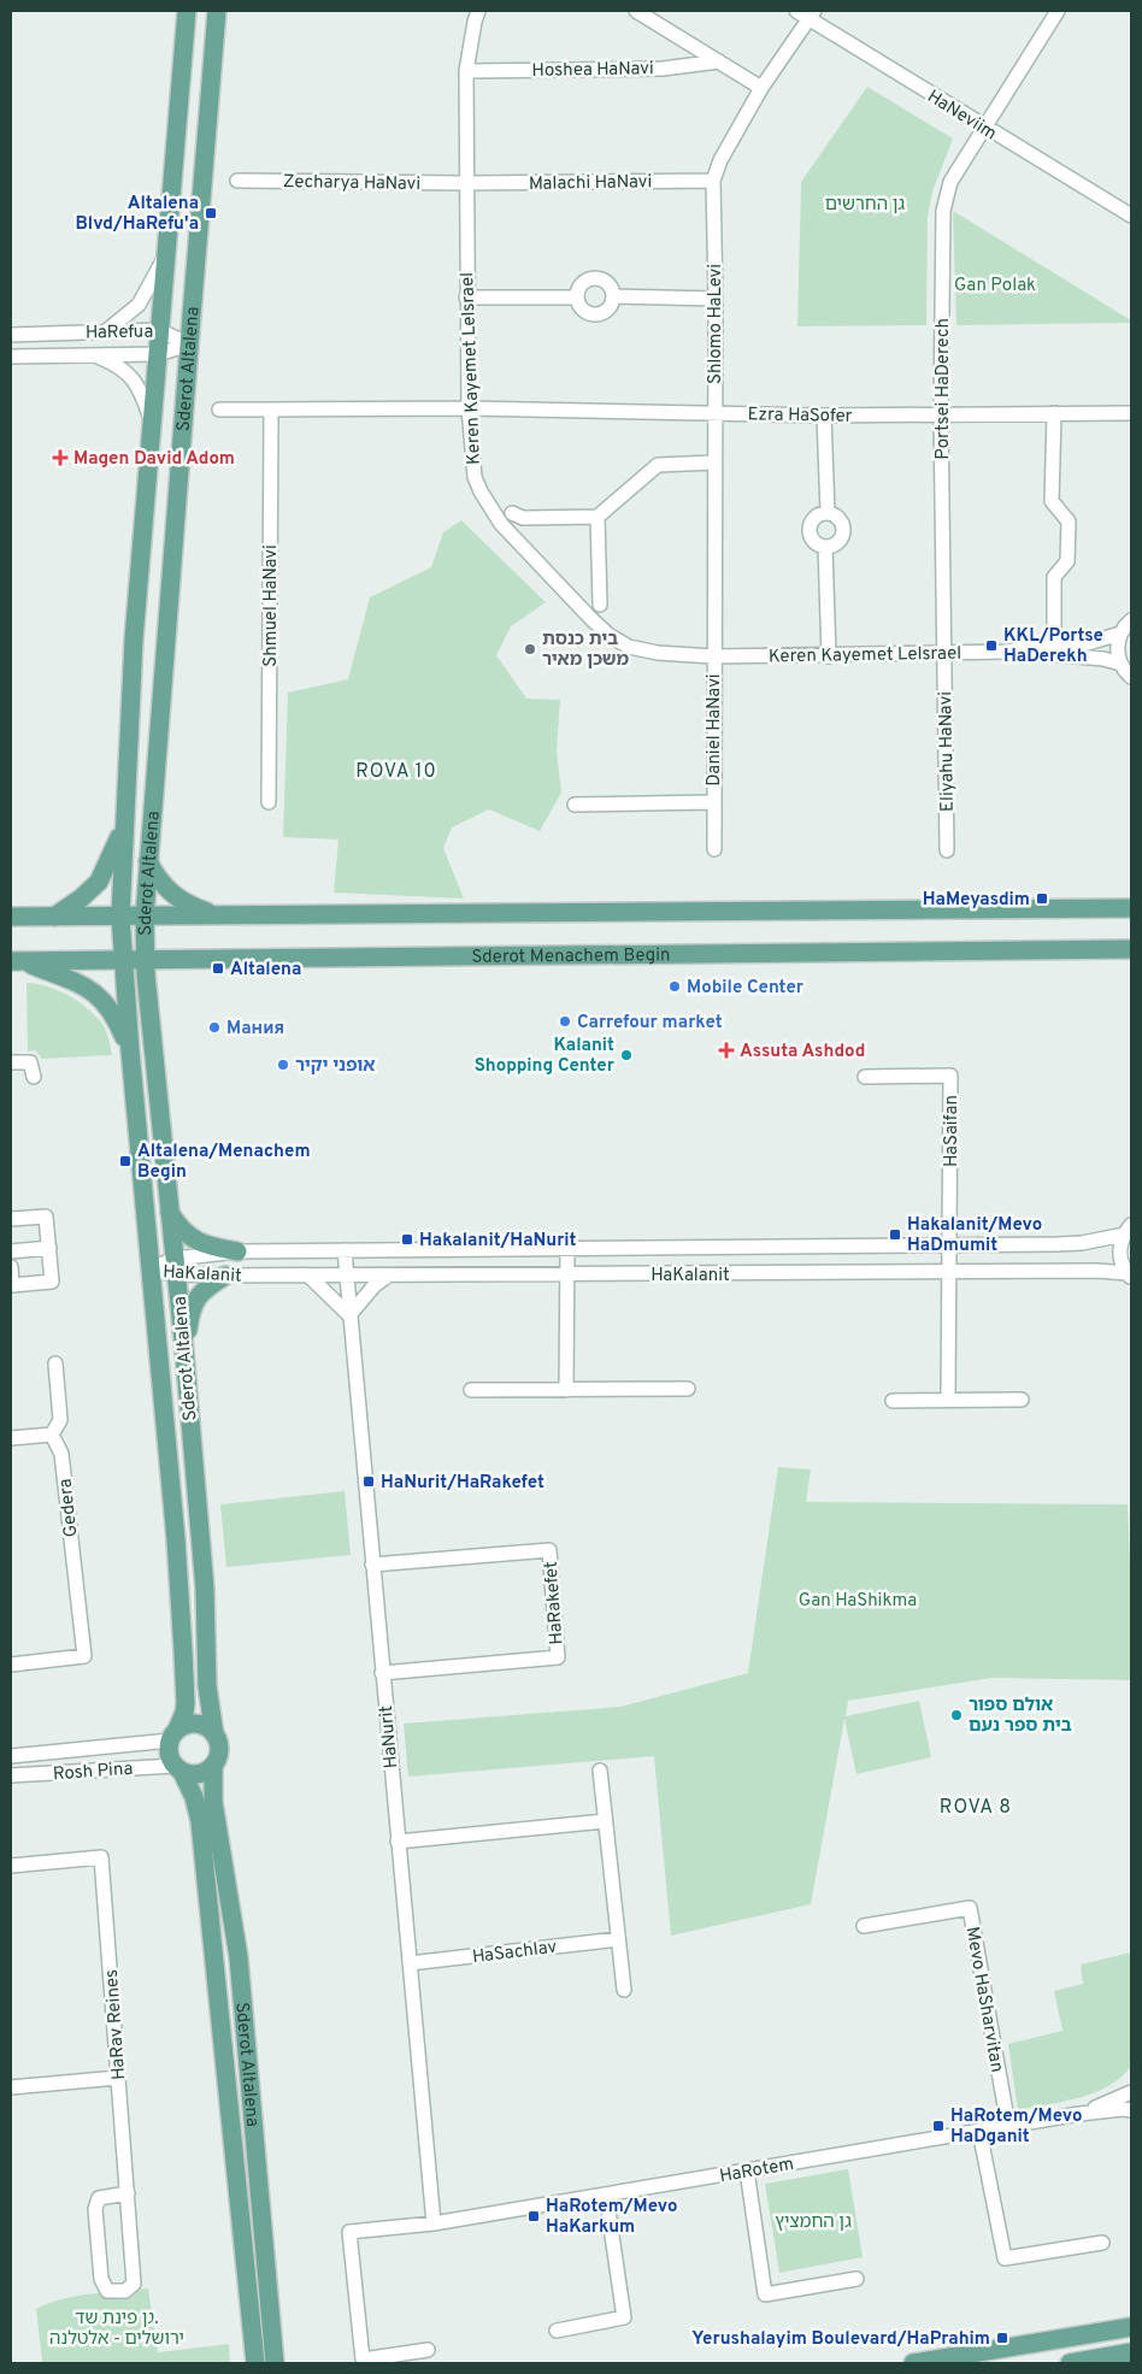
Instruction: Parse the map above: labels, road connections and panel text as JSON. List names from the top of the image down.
{
  "streets": {
    "main road": ["Sderot Altalena", "Sderot Menachem Begin"],
    "street": [
      "Hoshea HaNavi",
      "HaNeviim",
      "Zecharya HaNavi",
      "Malachi HaNavi",
      "Shlomo HaLevi",
      "HaRefua",
      "Keren Kayemet LeIsrael",
      "Portsei HaDerech",
      "Ezra HaSofer",
      "Shmuel HaNavi",
      "Daniel HaNavi",
      "Eliyahu HaNavi",
      "HaSaifan",
      "HaKalanit",
      "Gedera",
      "HaRakefet",
      "HaNurit",
      "Rosh Pina",
      "HaSachlav",
      "Mevo HaSharvitan",
      "HaRav Reines",
      "HaRotem"
    ]
  },
  "crossings": [
    ["Hoshea HaNavi", "Keren Kayemet LeIsrael"],
    ["HaNeviim", "Shlomo HaLevi"],
    ["HaNeviim", "Portsei HaDerech"],
    ["Zecharya HaNavi", "Malachi HaNavi"],
    ["Zecharya HaNavi", "Keren Kayemet LeIsrael"],
    ["Malachi HaNavi", "Shlomo HaLevi"],
    ["Malachi HaNavi", "Keren Kayemet LeIsrael"],
    ["Shlomo HaLevi", "Keren Kayemet LeIsrael"],
    ["Shlomo HaLevi", "Ezra HaSofer"],
    ["Shlomo HaLevi", "Daniel HaNavi"],
    ["HaRefua", "Sderot Altalena"],
    ["Sderot Altalena", "Sderot Menachem Begin"],
    ["Sderot Altalena", "HaKalanit"],
    ["Sderot Altalena", "Rosh Pina"],
    ["Keren Kayemet LeIsrael", "Portsei HaDerech"],
    ["Keren Kayemet LeIsrael", "Ezra HaSofer"],
    ["Keren Kayemet LeIsrael", "Daniel HaNavi"],
    ["Keren Kayemet LeIsrael", "Eliyahu HaNavi"],
    ["Portsei HaDerech", "Ezra HaSofer"],
    ["Portsei HaDerech", "Eliyahu HaNavi"],
    ["HaSaifan", "HaKalanit"],
    ["HaKalanit", "HaNurit"],
    ["HaRakefet", "HaNurit"],
    ["HaNurit", "HaSachlav"],
    ["HaNurit", "HaRotem"],
    ["Mevo HaSharvitan", "HaRotem"]
  ],
  "districts": ["ROVA 10", "ROVA 8"],
  "parks": [
    "גן החרשים",
    "Gan Polak",
    "Gan HaShikma",
    "גן החמציץ",
    "גן פינת שד. ירושלים - אלטלנה"
  ],
  "places": {
    "transit": [
      "Altalena Blvd/HaRefu'a",
      "KKL/Portse HaDerekh",
      "HaMeyasdim",
      "Altalena",
      "Altalena/Menachem Begin",
      "Hakalanit/Mevo HaDmumit",
      "Hakalanit/HaNurit",
      "HaNurit/HaRakefet",
      "HaRotem/Mevo HaDganit",
      "HaRotem/Mevo HaKarkum",
      "Yerushalayim Boulevard/HaPrahim"
    ],
    "health": ["Magen David Adom", "Assuta Ashdod"],
    "other": [
      "בית כנסת משכן מאיר",
      "Mobile Center",
      "Carrefour market",
      "Мания",
      "Kalanit Shopping Center",
      "אופני יקיר",
      "אולם ספור בית ספר נעם"
    ]
  }
}
